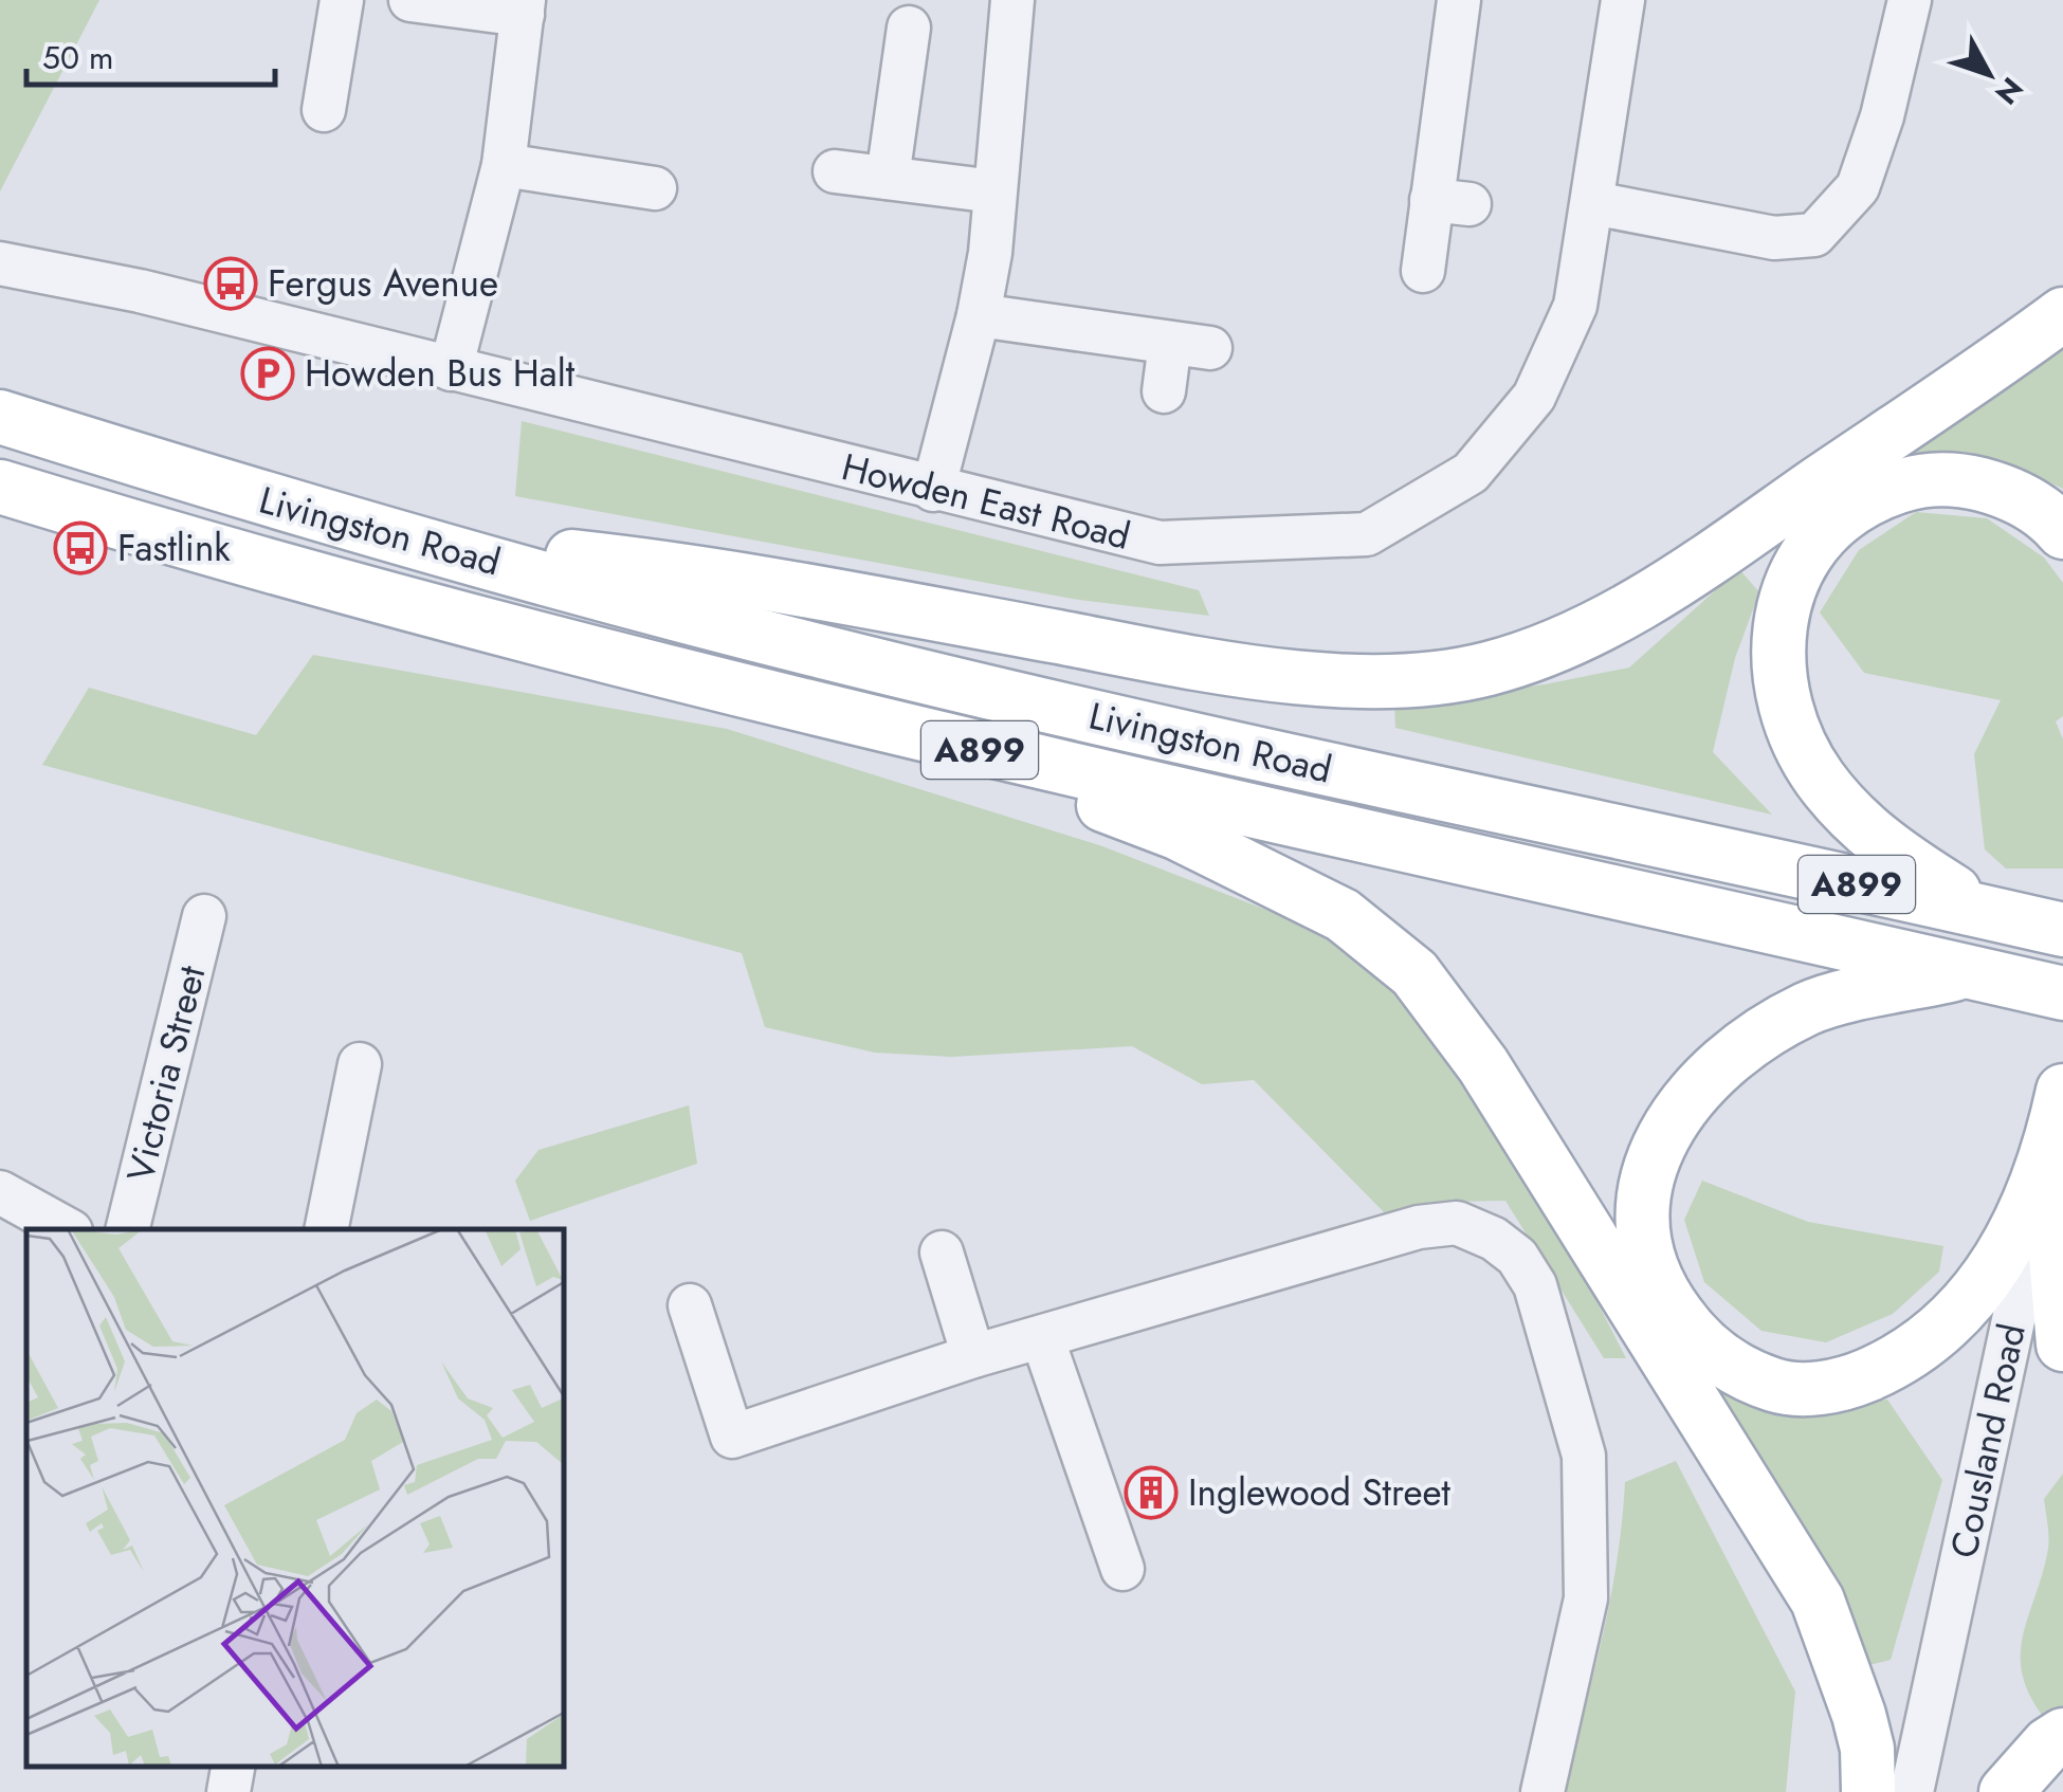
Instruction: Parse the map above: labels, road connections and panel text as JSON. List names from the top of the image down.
{
  "streets": {
    "main road": ["Livingston Road", "A899", "Cousland Road"],
    "street": ["Howden East Road", "Victoria Street"]
  },
  "crossings": [
    ["Livingston Road", "A899"],
    ["A899", "Cousland Road"]
  ],
  "places": {
    "bus stop": ["Fergus Avenue", "Fastlink"],
    "parking": ["Howden Bus Halt"],
    "building": ["Inglewood Street"]
  },
  "scale_bar": "50 m",
  "north": "bottom right"
}
